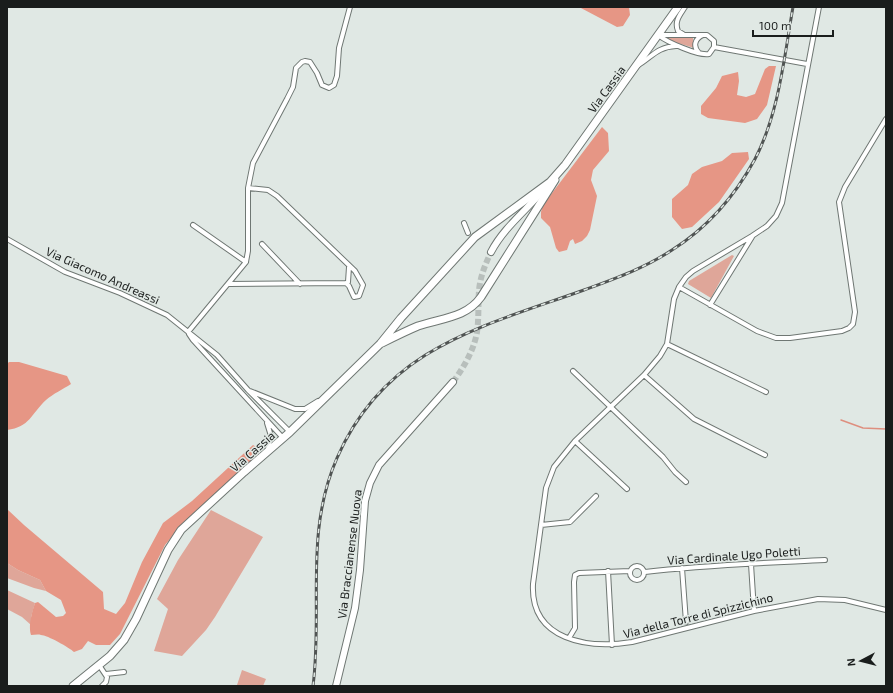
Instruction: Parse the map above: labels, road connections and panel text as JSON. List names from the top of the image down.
{
  "streets": {
    "main road": ["Via Cassia", "Via Braccianense Nuova"],
    "street": ["Via Giacomo Andreassi", "Via Cardinale Ugo Poletti", "Via della Torre di Spizzichino"]
  },
  "crossings": [
    ["Via Cassia", "Via Giacomo Andreassi"],
    ["Via Cardinale Ugo Poletti", "Via della Torre di Spizzichino"]
  ],
  "scale_bar": "100 m",
  "north": "left"
}
